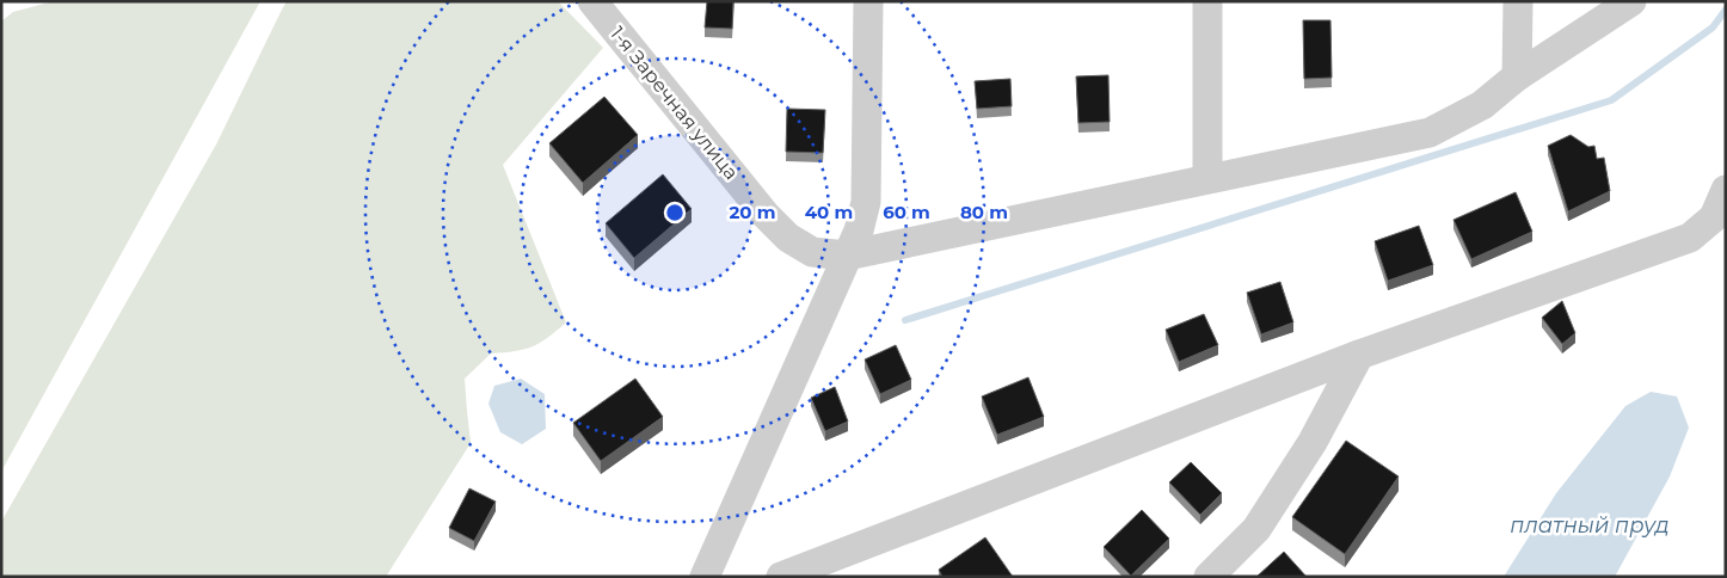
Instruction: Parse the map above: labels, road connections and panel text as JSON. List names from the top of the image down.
{
  "streets": {
    "street": ["1-я Заречная улица"]
  },
  "water": ["платный пруд"],
  "rings": [
    "20 m",
    "40 m",
    "60 m",
    "80 m"
  ]
}
